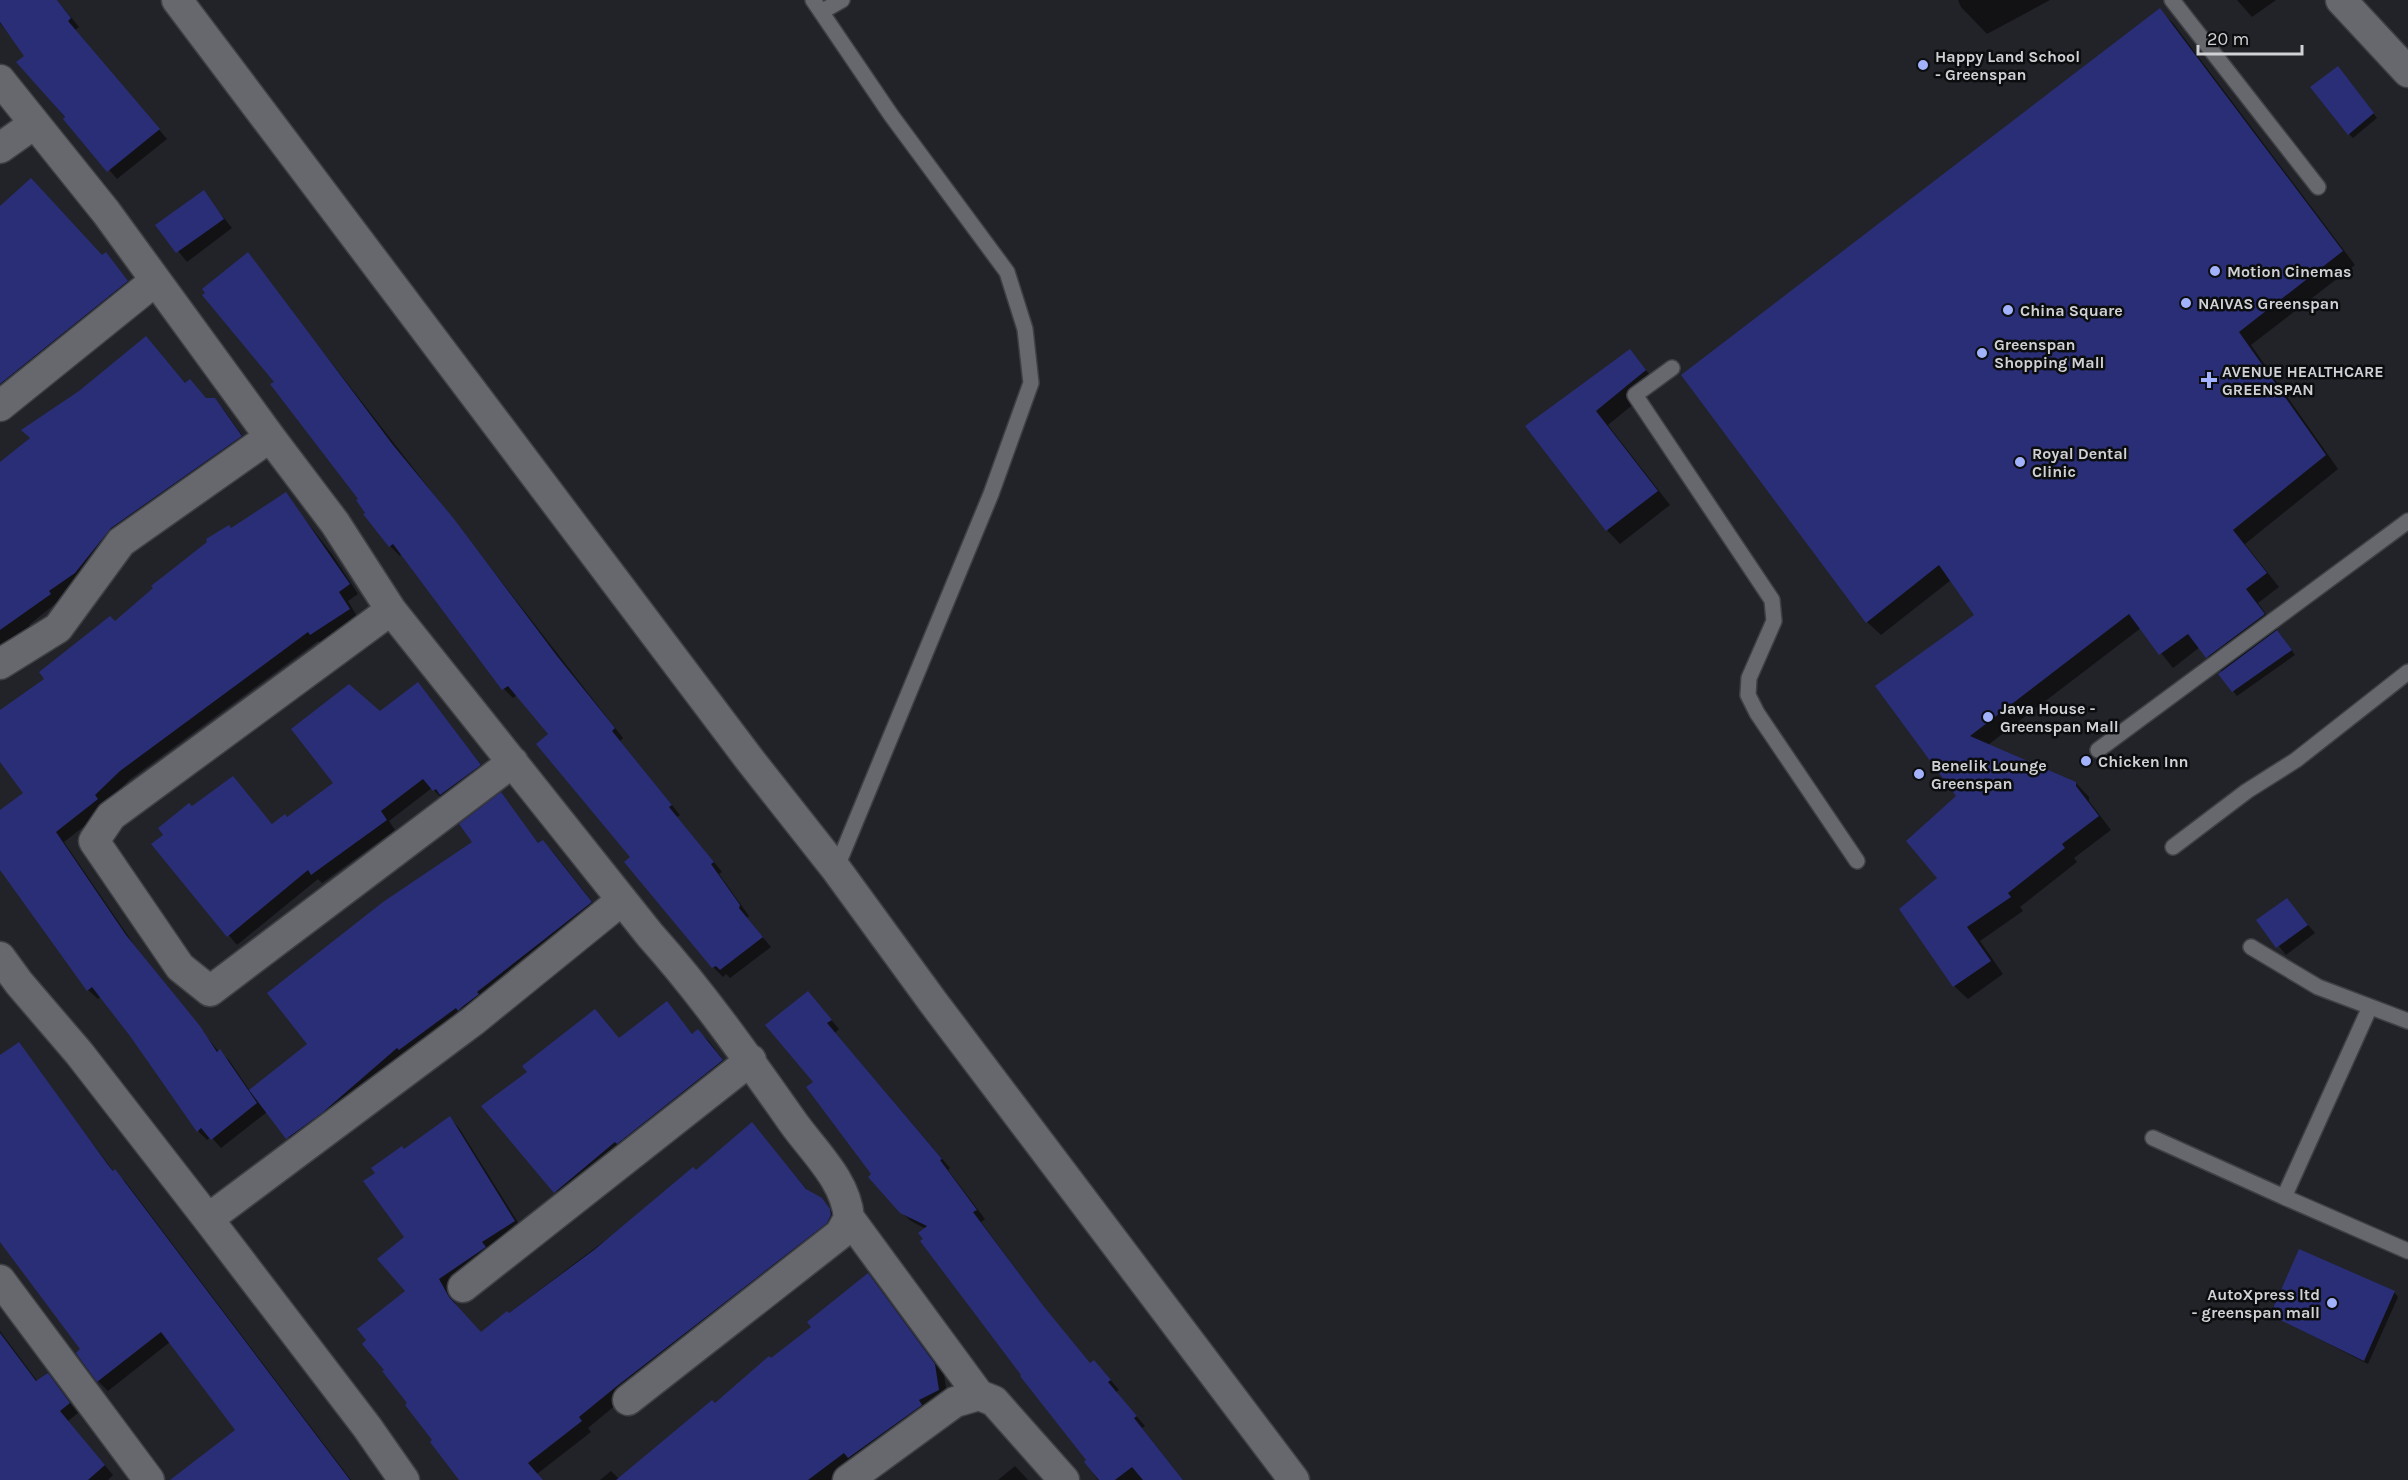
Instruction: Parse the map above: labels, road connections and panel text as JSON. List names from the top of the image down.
{
  "places": {
    "other": [
      "Happy Land School - Greenspan",
      "Motion Cinemas",
      "NAIVAS Greenspan",
      "China Square",
      "Greenspan Shopping Mall",
      "Royal Dental Clinic",
      "Java House - Greenspan Mall",
      "Chicken Inn",
      "Benelik Lounge Greenspan",
      "AutoXpress ltd - greenspan mall"
    ],
    "health": ["AVENUE HEALTHCARE GREENSPAN"]
  },
  "scale_bar": "20 m"
}
